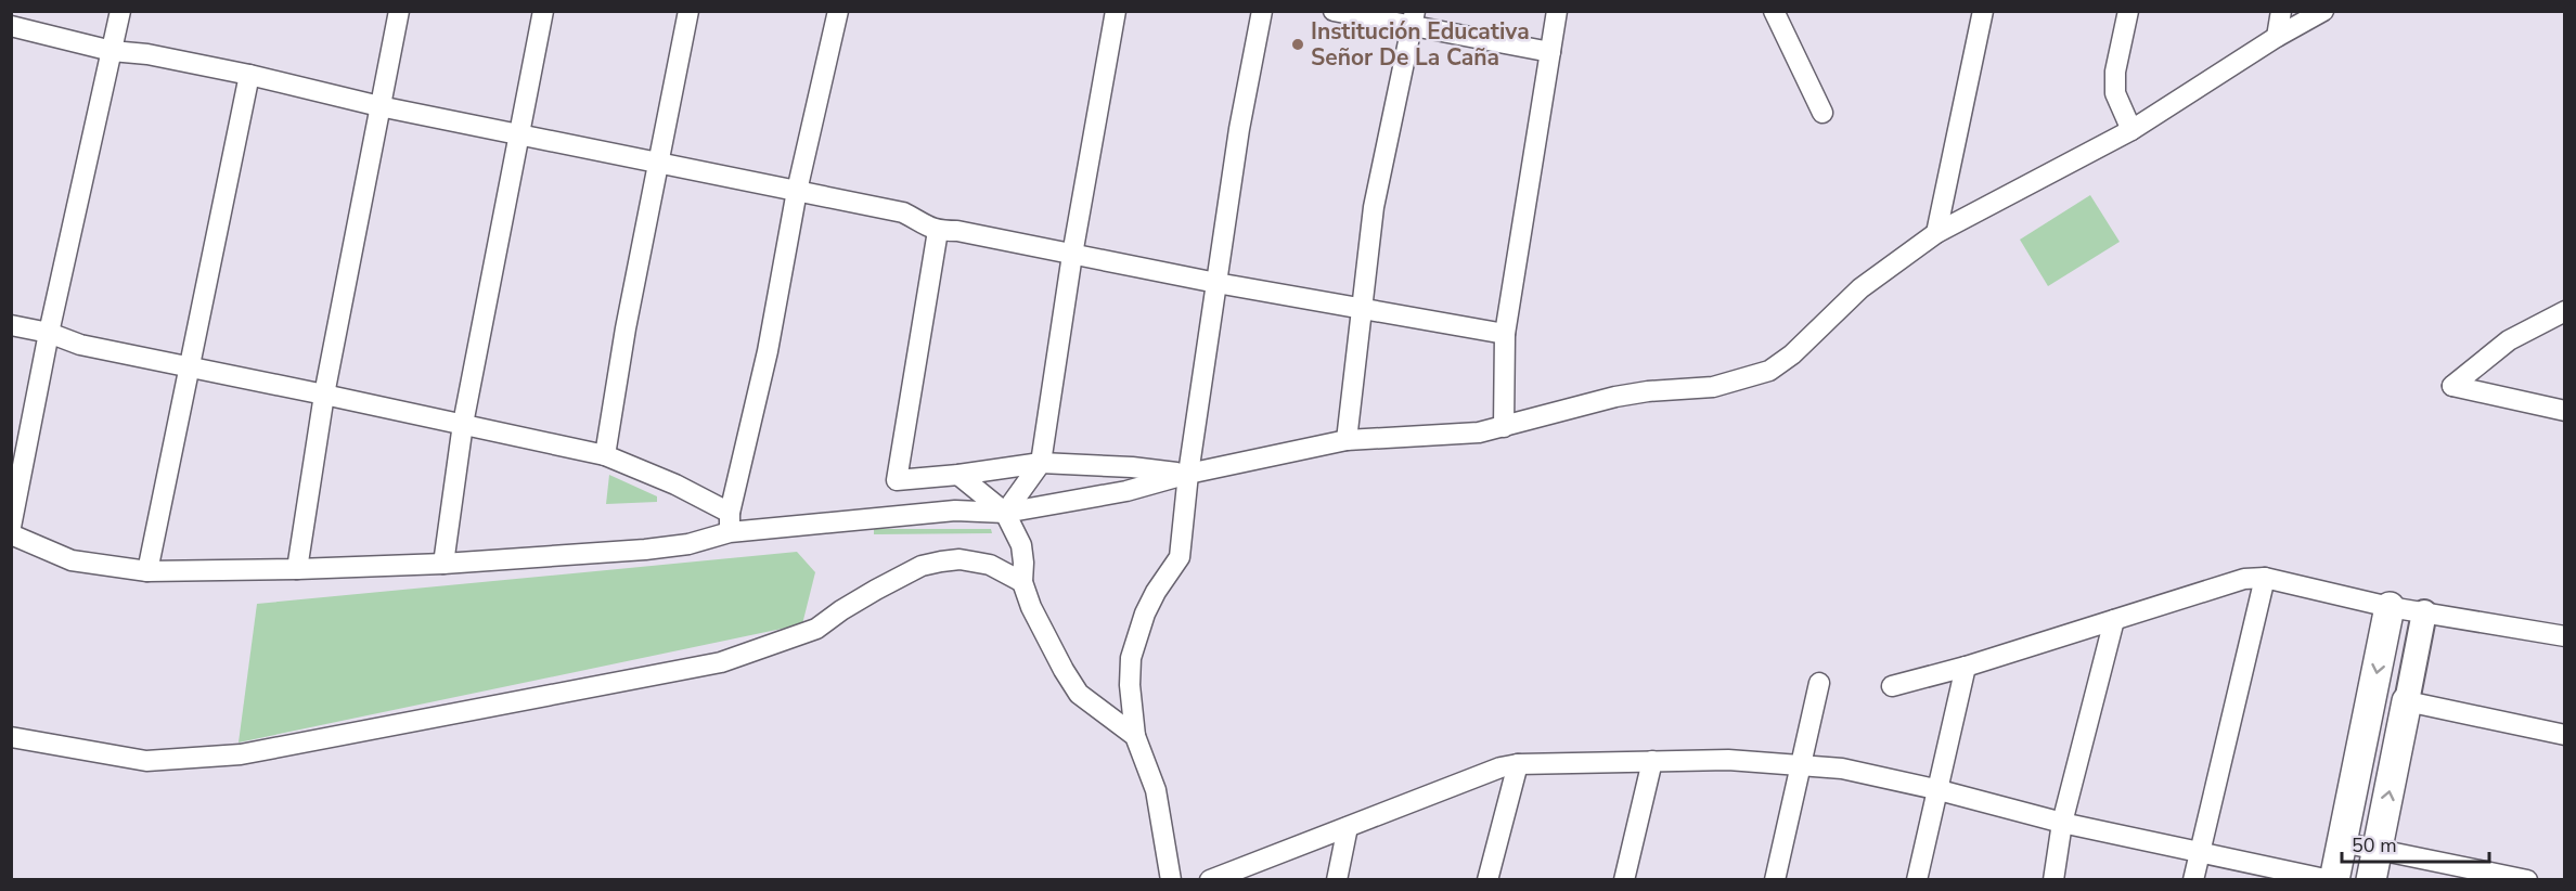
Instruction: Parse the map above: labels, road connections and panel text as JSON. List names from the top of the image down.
{
  "places": ["Institución Educativa Señor De La Caña"],
  "scale_bar": "50 m"
}
